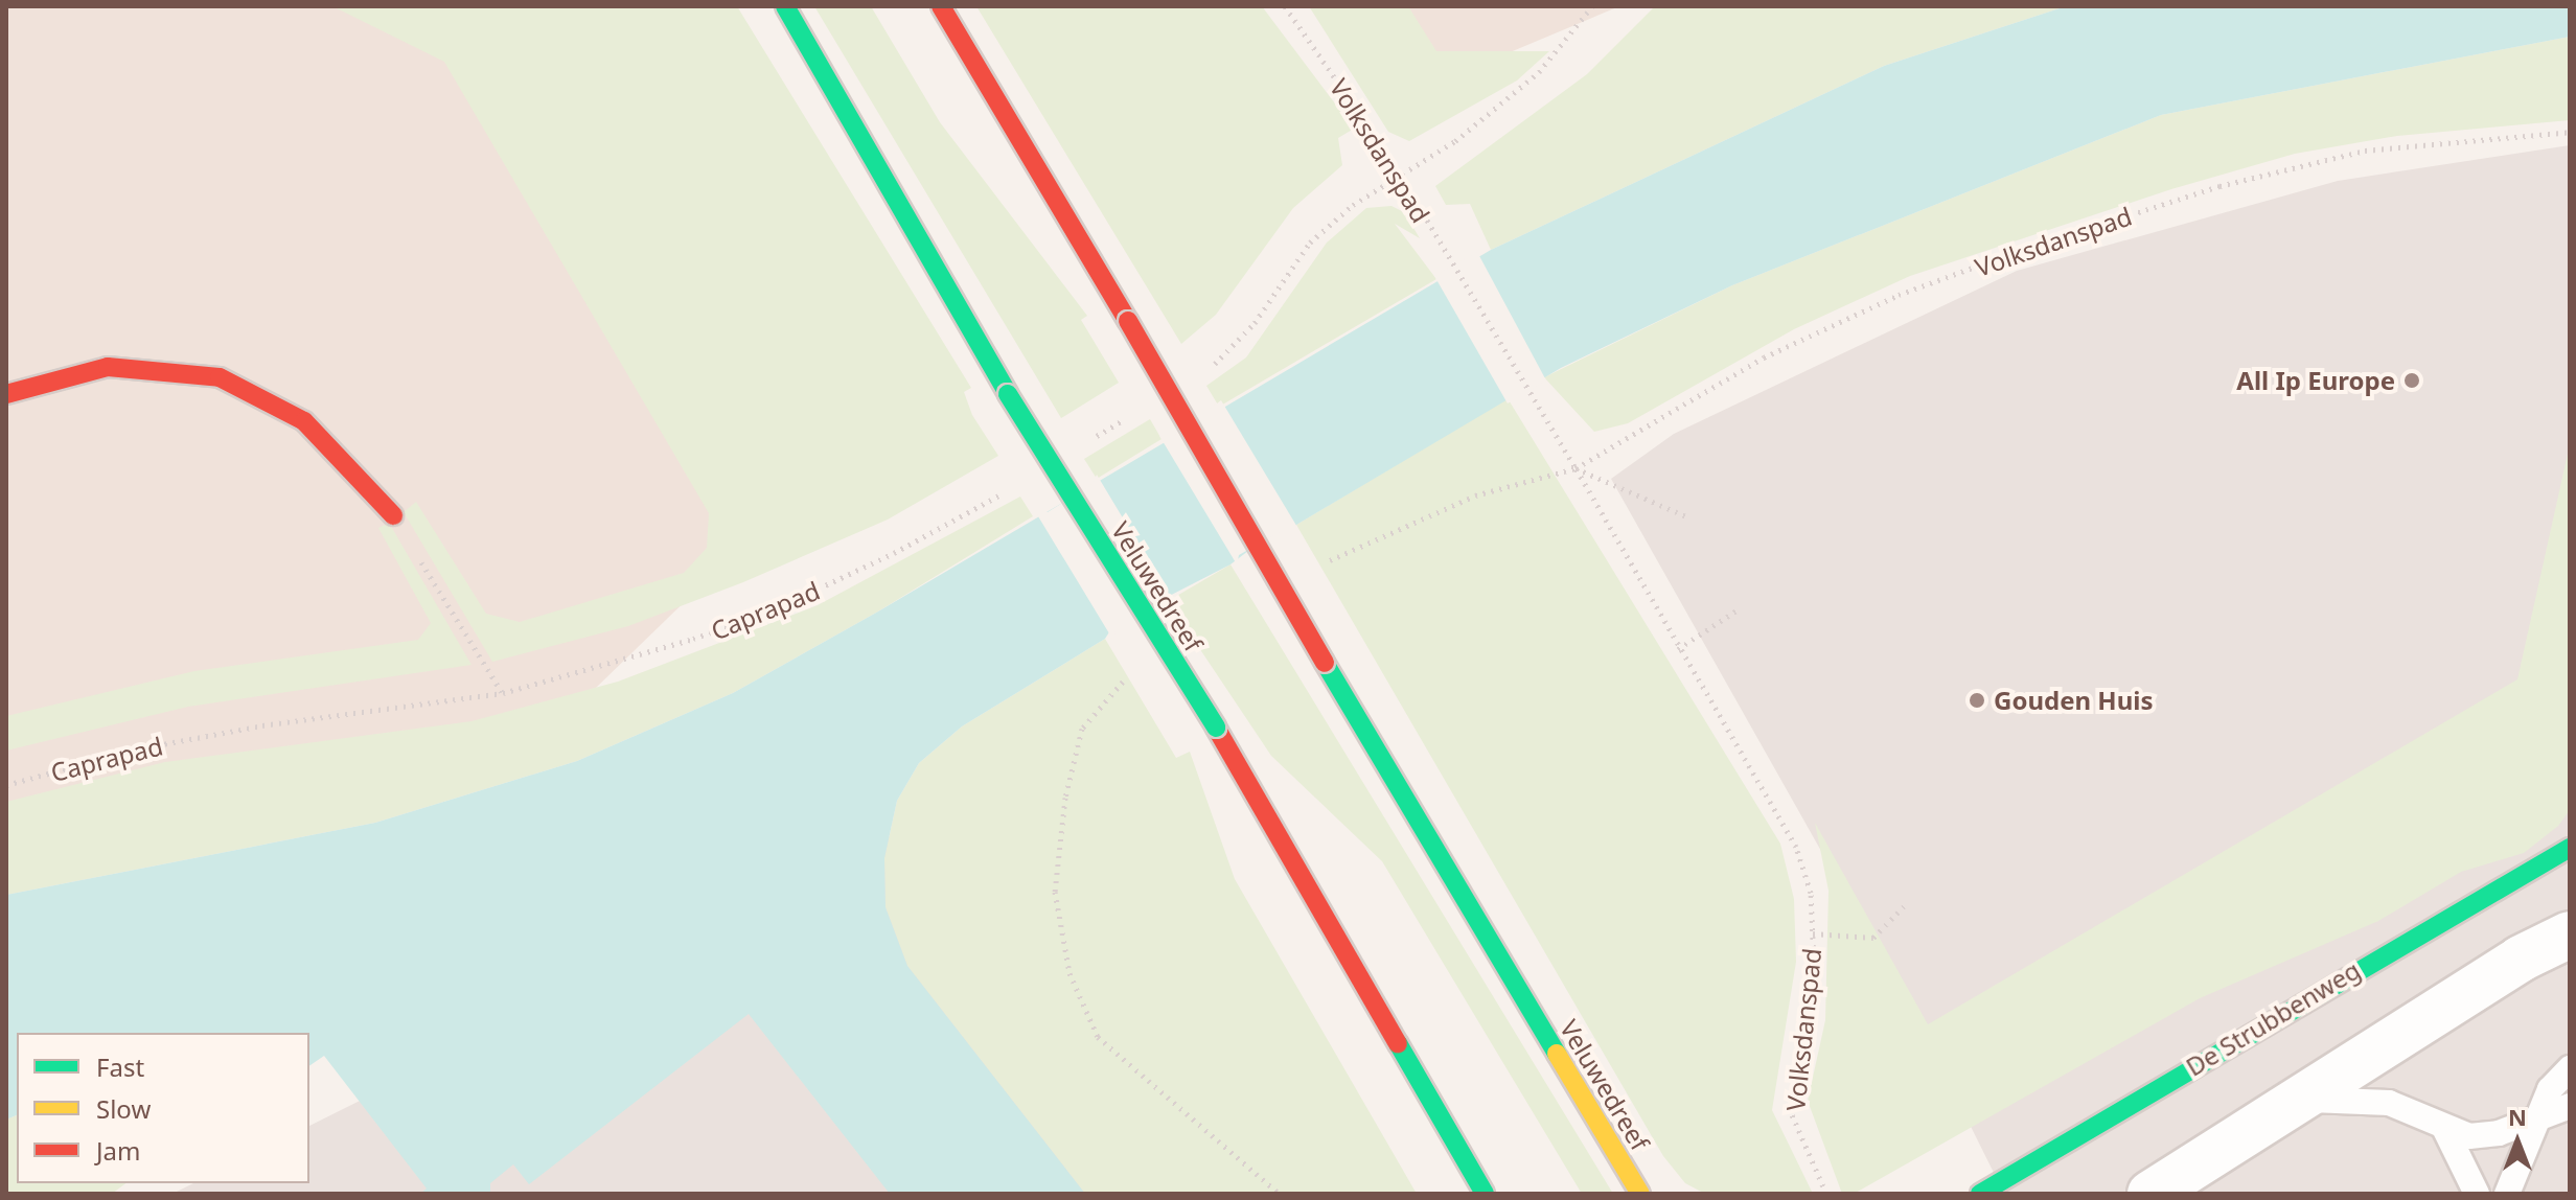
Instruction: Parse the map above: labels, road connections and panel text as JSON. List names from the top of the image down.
{
  "streets": {
    "main road": ["Veluwedreef", "De Strubbenweg"],
    "path": ["Volksdanspad", "Caprapad"]
  },
  "places": ["All Ip Europe", "Gouden Huis"],
  "legend": ["Fast", "Slow", "Jam"],
  "north": "top"
}
